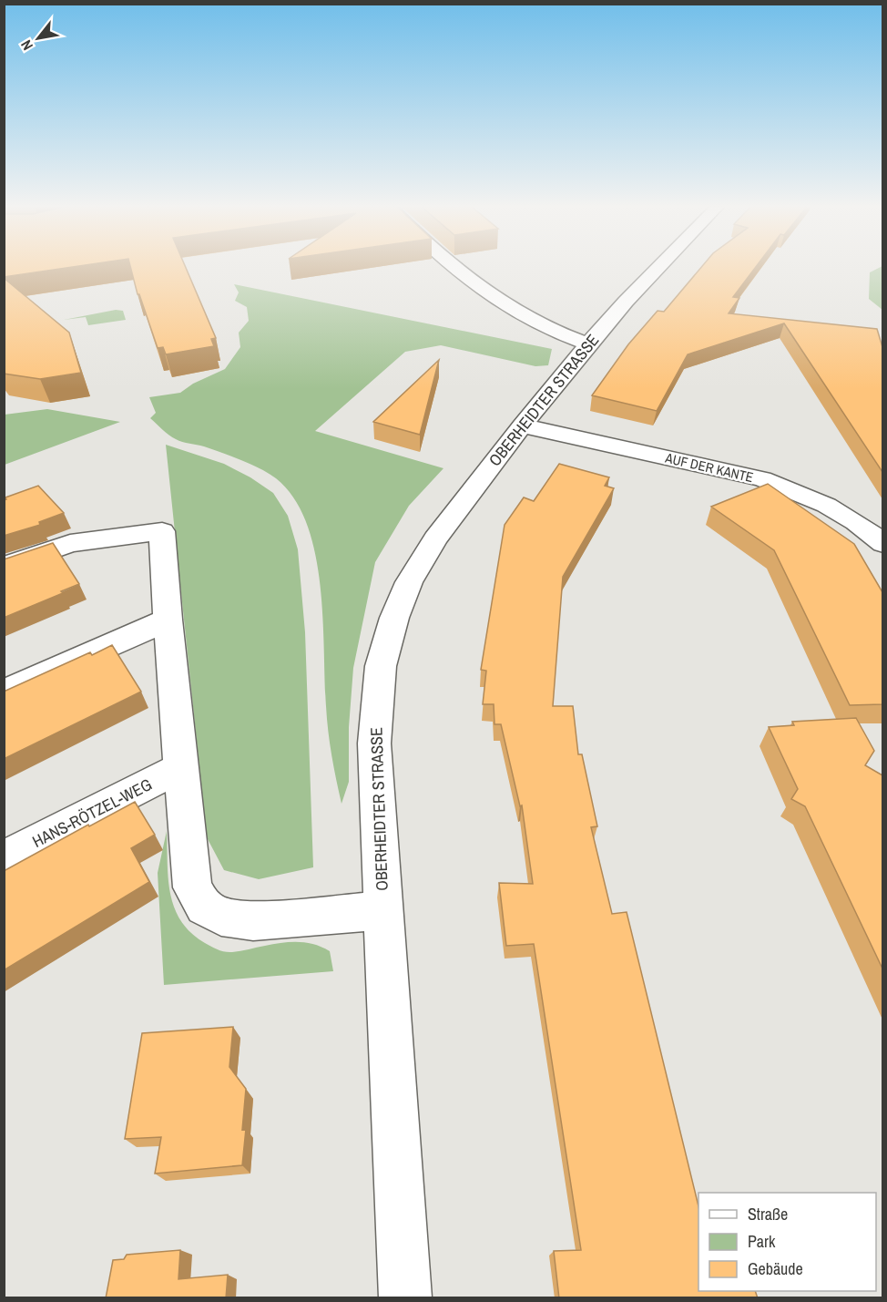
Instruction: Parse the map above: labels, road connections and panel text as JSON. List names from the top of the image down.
{
  "streets": {
    "street": ["OBERHEIDTER STRASSE", "AUF DER KANTE", "HANS-RÖTZEL-WEG"]
  },
  "crossings": [
    ["OBERHEIDTER STRASSE", "AUF DER KANTE"]
  ],
  "legend": ["Straße", "Park", "Gebäude"],
  "north": "bottom left"
}
